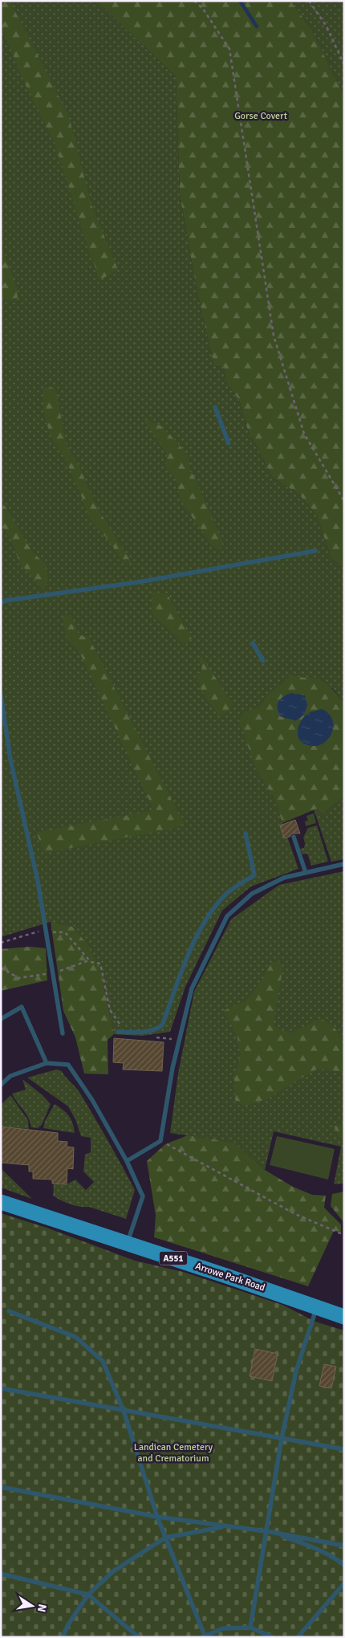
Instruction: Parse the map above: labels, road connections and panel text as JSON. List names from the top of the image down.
{
  "streets": {
    "main road": ["A551", "Arrowe Park Road"]
  },
  "parks": ["Gorse Covert", "Landican Cemetery and Crematorium"],
  "north": "right"
}
